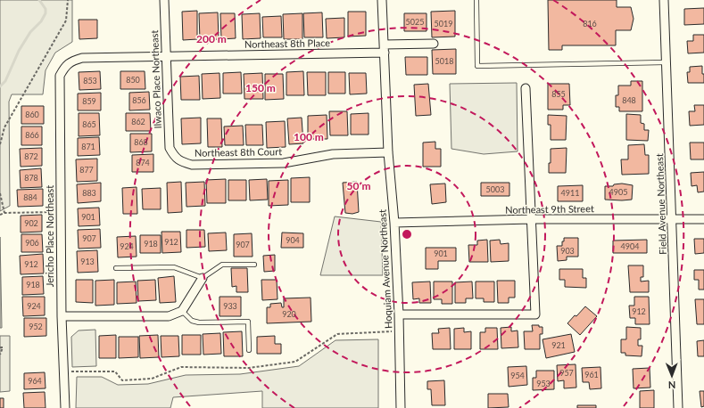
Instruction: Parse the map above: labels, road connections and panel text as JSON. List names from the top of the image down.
{
  "streets": {
    "street": [
      "Northeast 8th Place",
      "Ilwaco Place Northeast",
      "Northeast 8th Court",
      "Field Avenue Northeast",
      "Northeast 9th Street",
      "Jericho Place Northeast",
      "Hoquiam Avenue Northeast"
    ]
  },
  "crossings": [
    ["Northeast 8th Place", "Ilwaco Place Northeast"],
    ["Northeast 8th Place", "Jericho Place Northeast"],
    ["Northeast 8th Place", "Hoquiam Avenue Northeast"],
    ["Ilwaco Place Northeast", "Northeast 8th Court"],
    ["Northeast 8th Court", "Hoquiam Avenue Northeast"],
    ["Field Avenue Northeast", "Northeast 9th Street"],
    ["Northeast 9th Street", "Hoquiam Avenue Northeast"]
  ],
  "house_numbers": [
    "5025",
    "5019",
    "816",
    "5018",
    "850",
    "853",
    "855",
    "856",
    "848",
    "859",
    "860",
    "862",
    "865",
    "866",
    "868",
    "871",
    "872",
    "874",
    "877",
    "878",
    "5003",
    "4905",
    "883",
    "4911",
    "884",
    "901",
    "902",
    "907",
    "904",
    "912",
    "906",
    "918",
    "907",
    "924",
    "4904",
    "903",
    "901",
    "913",
    "912",
    "918",
    "924",
    "933",
    "912",
    "920",
    "952",
    "921",
    "957",
    "961",
    "954",
    "964",
    "953"
  ],
  "north": "bottom",
  "rings": [
    "200 m",
    "150 m",
    "100 m",
    "50 m"
  ]
}
